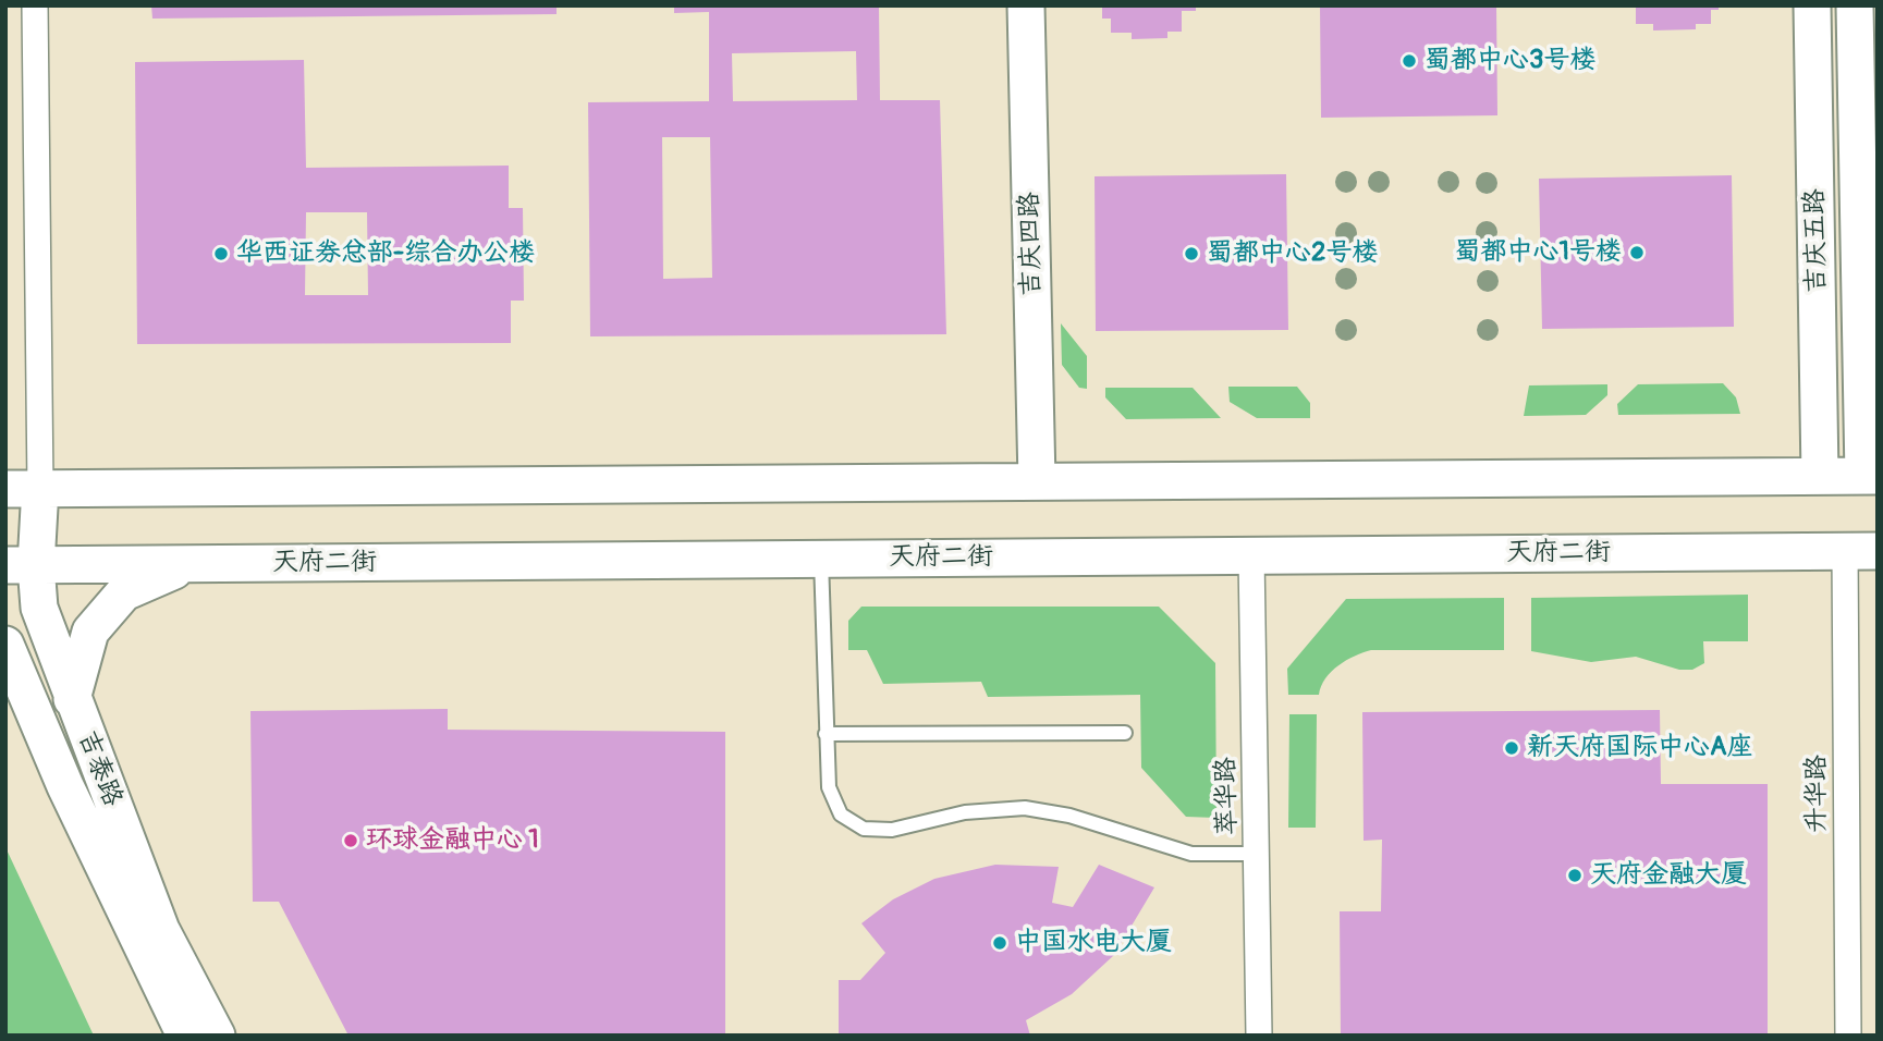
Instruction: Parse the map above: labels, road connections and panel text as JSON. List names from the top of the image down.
{
  "streets": {
    "main road": [
      "吉庆五路",
      "吉庆四路",
      "天府二街",
      "吉泰路"
    ],
    "street": ["升华路", "萃华路"]
  },
  "crossings": [
    ["天府二街", "吉泰路"],
    ["天府二街", "升华路"],
    ["天府二街", "萃华路"]
  ],
  "places": [
    "蜀都中心3号楼",
    "蜀都中心1号楼",
    "华西证券总部-综合办公楼",
    "蜀都中心2号楼",
    "新天府国际中心A座",
    "环球金融中心 1",
    "天府金融大厦",
    "中国水电大厦"
  ]
}
